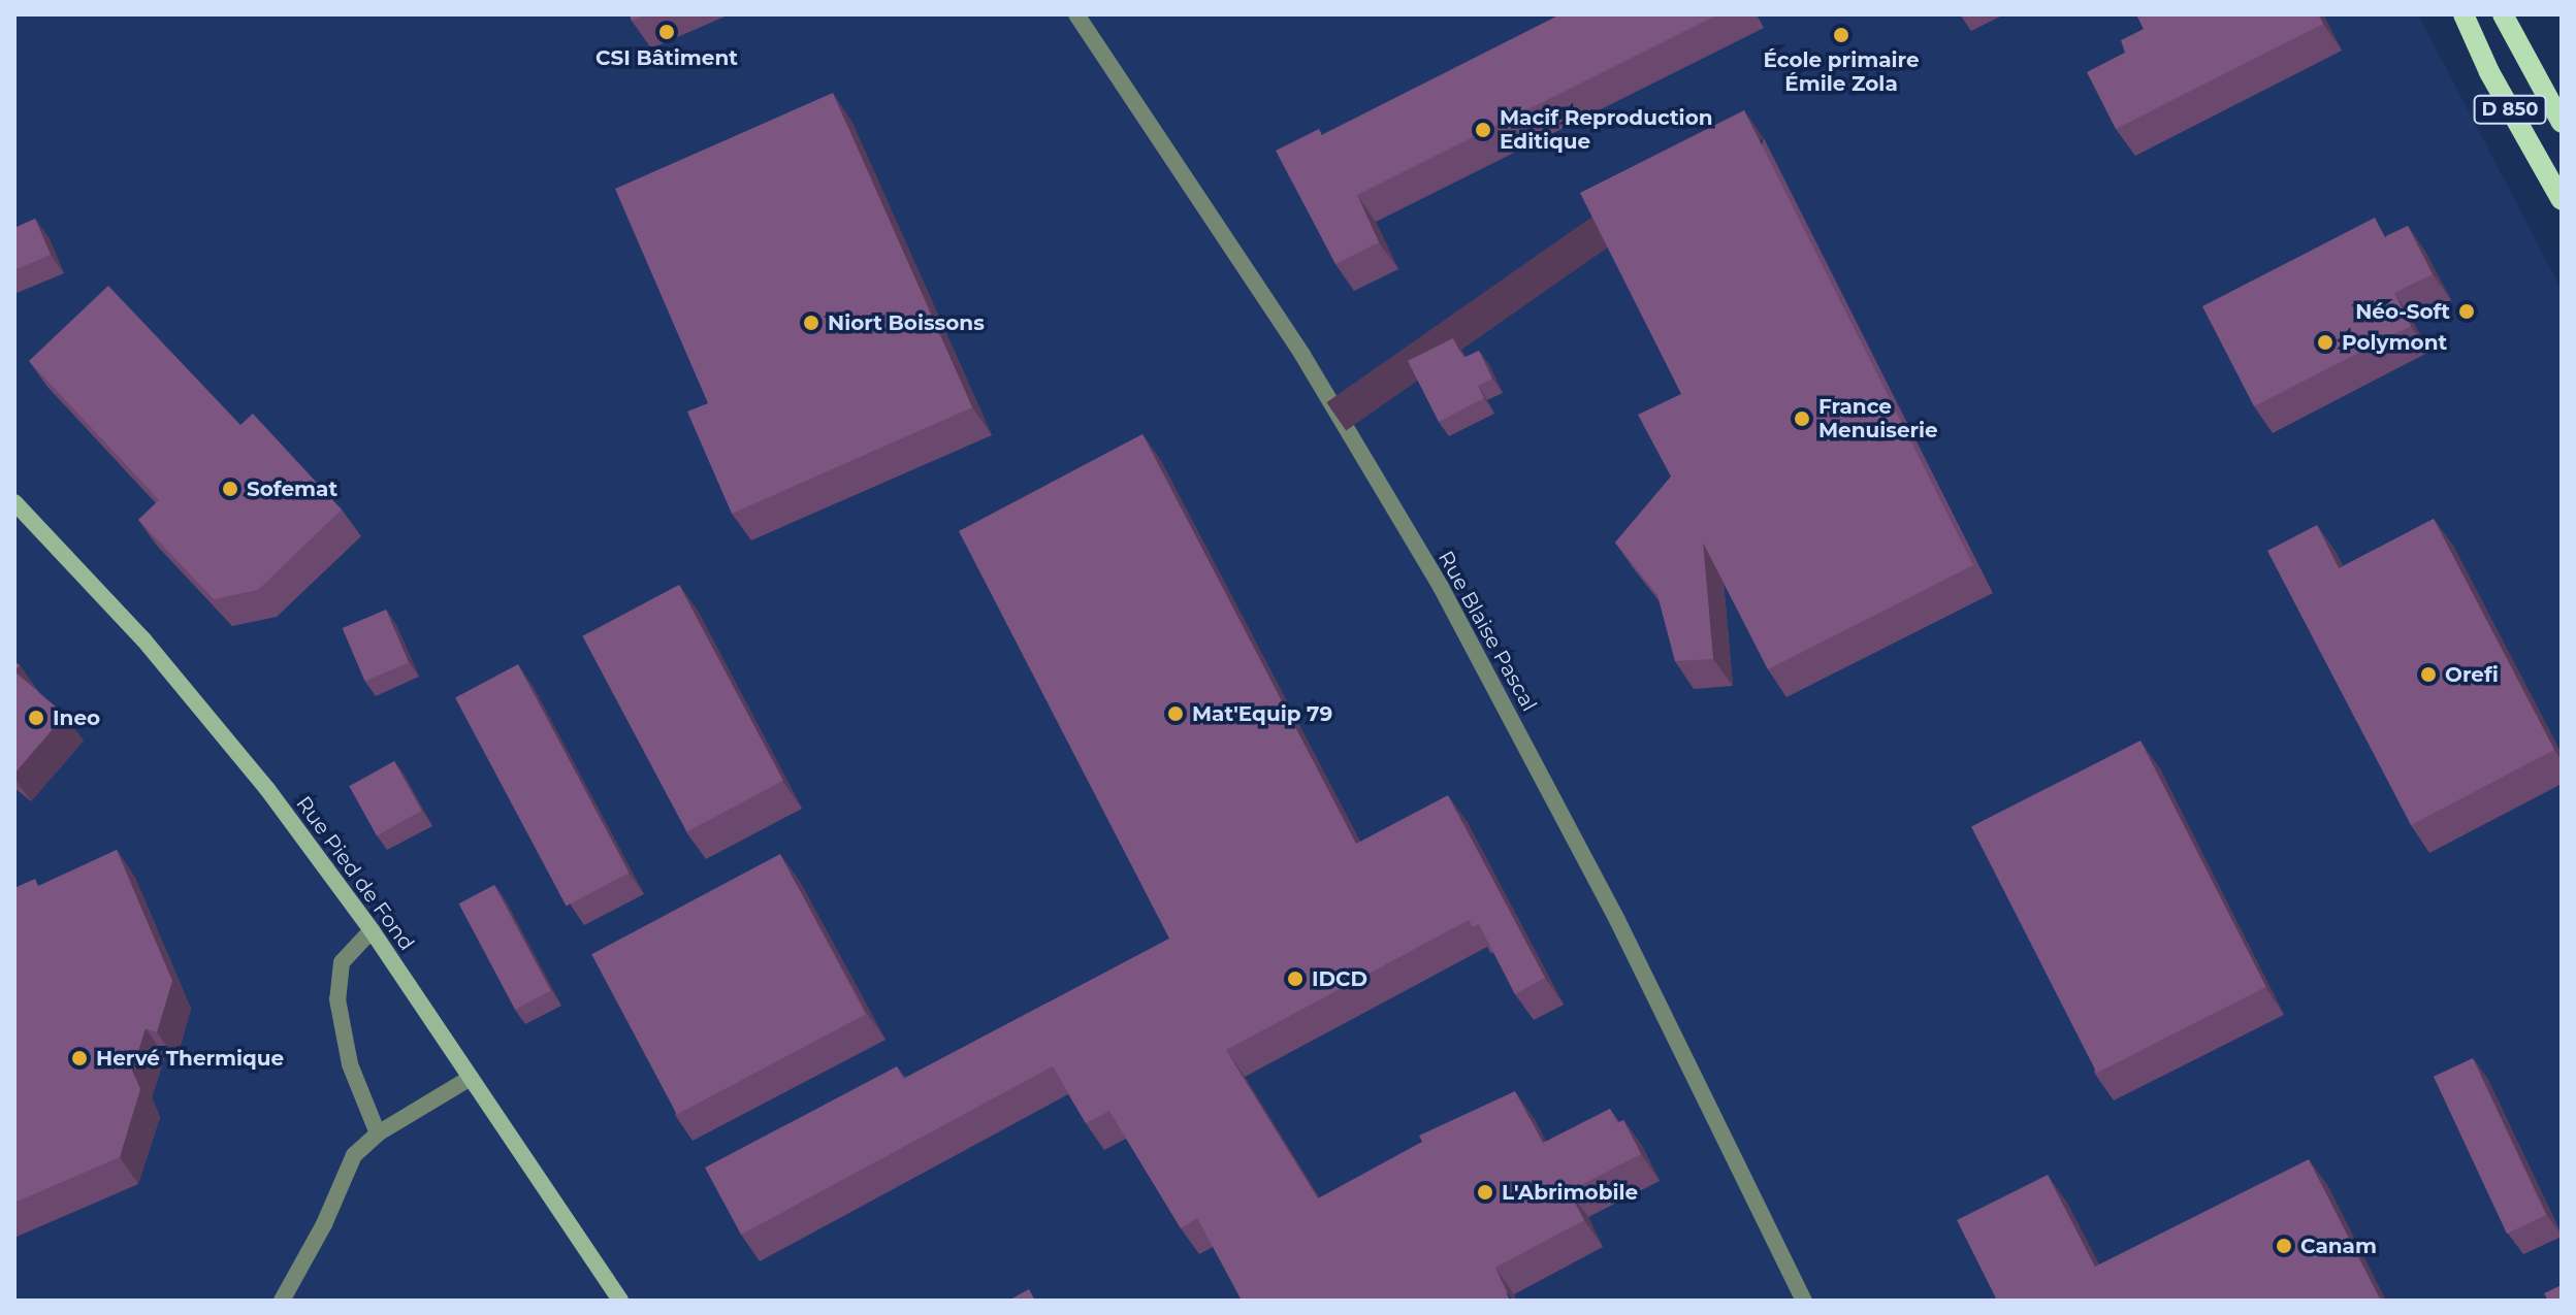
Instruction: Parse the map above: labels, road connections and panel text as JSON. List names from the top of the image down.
{
  "streets": {
    "main road": ["D 850", "Rue Pied de Fond"],
    "street": ["Rue Blaise Pascal"]
  },
  "places": [
    "CSI Bâtiment",
    "École primaire Émile Zola",
    "Macif Reproduction Editique",
    "Néo-Soft",
    "Niort Boissons",
    "Polymont",
    "France Menuiserie",
    "Sofemat",
    "Orefi",
    "Mat'Equip 79",
    "Ineo",
    "IDCD",
    "Hervé Thermique",
    "L'Abrimobile",
    "Canam"
  ]
}
